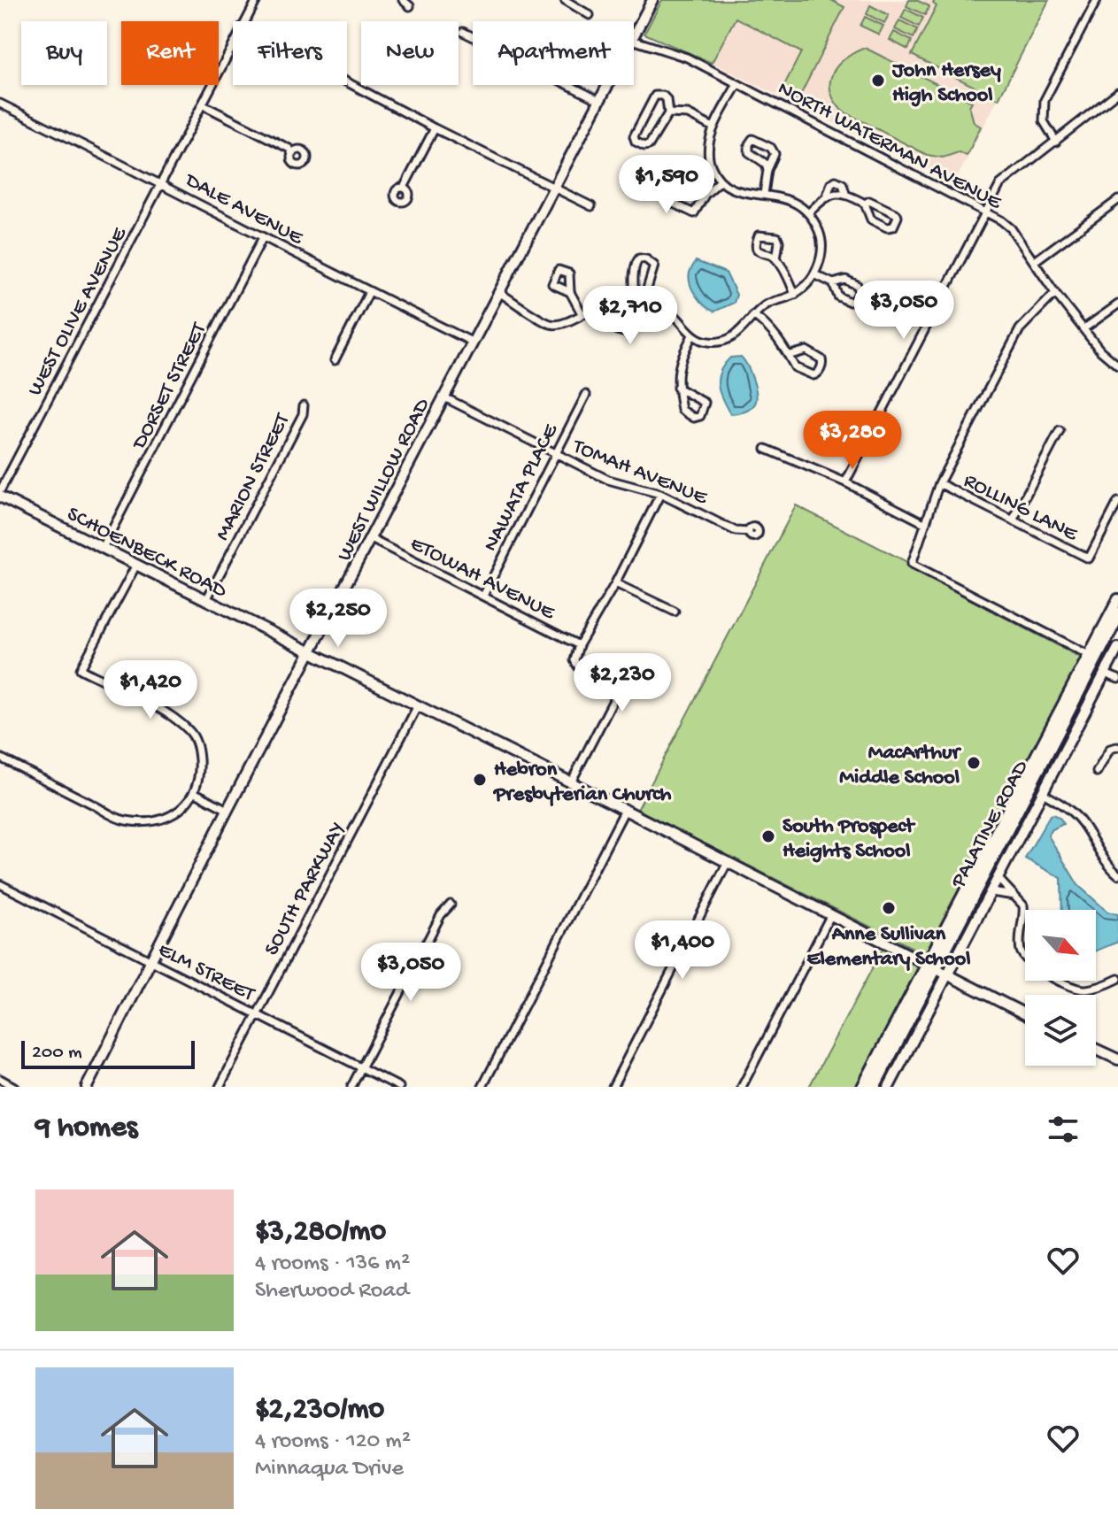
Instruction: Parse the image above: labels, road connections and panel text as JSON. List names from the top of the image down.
{
  "streets": {
    "highway": ["PALATINE ROAD"],
    "street": [
      "NORTH WATERMAN AVENUE",
      "DALE AVENUE",
      "WEST OLIVE AVENUE",
      "DORSET STREET",
      "TOMAH AVENUE",
      "MARION STREET",
      "WEST WILLOW ROAD",
      "NAWATA PLACE",
      "ROLLING LANE",
      "SCHOENBECK ROAD",
      "ETOWAH AVENUE",
      "SOUTH PARKWAY",
      "ELM STREET"
    ]
  },
  "crossings": [
    ["DALE AVENUE", "WEST OLIVE AVENUE"],
    ["DALE AVENUE", "DORSET STREET"],
    ["DALE AVENUE", "WEST WILLOW ROAD"],
    ["DORSET STREET", "SCHOENBECK ROAD"],
    ["TOMAH AVENUE", "WEST WILLOW ROAD"],
    ["TOMAH AVENUE", "NAWATA PLACE"],
    ["MARION STREET", "SCHOENBECK ROAD"],
    ["WEST WILLOW ROAD", "SCHOENBECK ROAD"],
    ["WEST WILLOW ROAD", "ETOWAH AVENUE"],
    ["WEST WILLOW ROAD", "ELM STREET"],
    ["NAWATA PLACE", "ETOWAH AVENUE"],
    ["SCHOENBECK ROAD", "PALATINE ROAD"],
    ["SCHOENBECK ROAD", "SOUTH PARKWAY"],
    ["SOUTH PARKWAY", "ELM STREET"]
  ],
  "places": [
    "John Hersey High School",
    "MacArthur Middle School",
    "Hebron Presbyterian Church",
    "South Prospect Heights School",
    "Anne Sullivan Elementary School"
  ],
  "scale_bar": "200 m",
  "north": "bottom right",
  "page": {
    "chip": [
      "Buy",
      "Rent",
      "Filters",
      "New",
      "Apartment"
    ],
    "price": [
      "$1,590",
      "$3,050",
      "$2,710",
      "$3,280",
      "$2,250",
      "$2,230",
      "$1,420",
      "$1,400",
      "$3,050"
    ],
    "scale": "200 m",
    "heading": "9 homes",
    "list": [
      {
        "name": "$3,280/mo",
        "note": "4 rooms · 136 m² · Sherwood Road"
      },
      {
        "name": "$2,230/mo",
        "note": "4 rooms · 120 m² · Minnaqua Drive"
      }
    ]
  }
}
